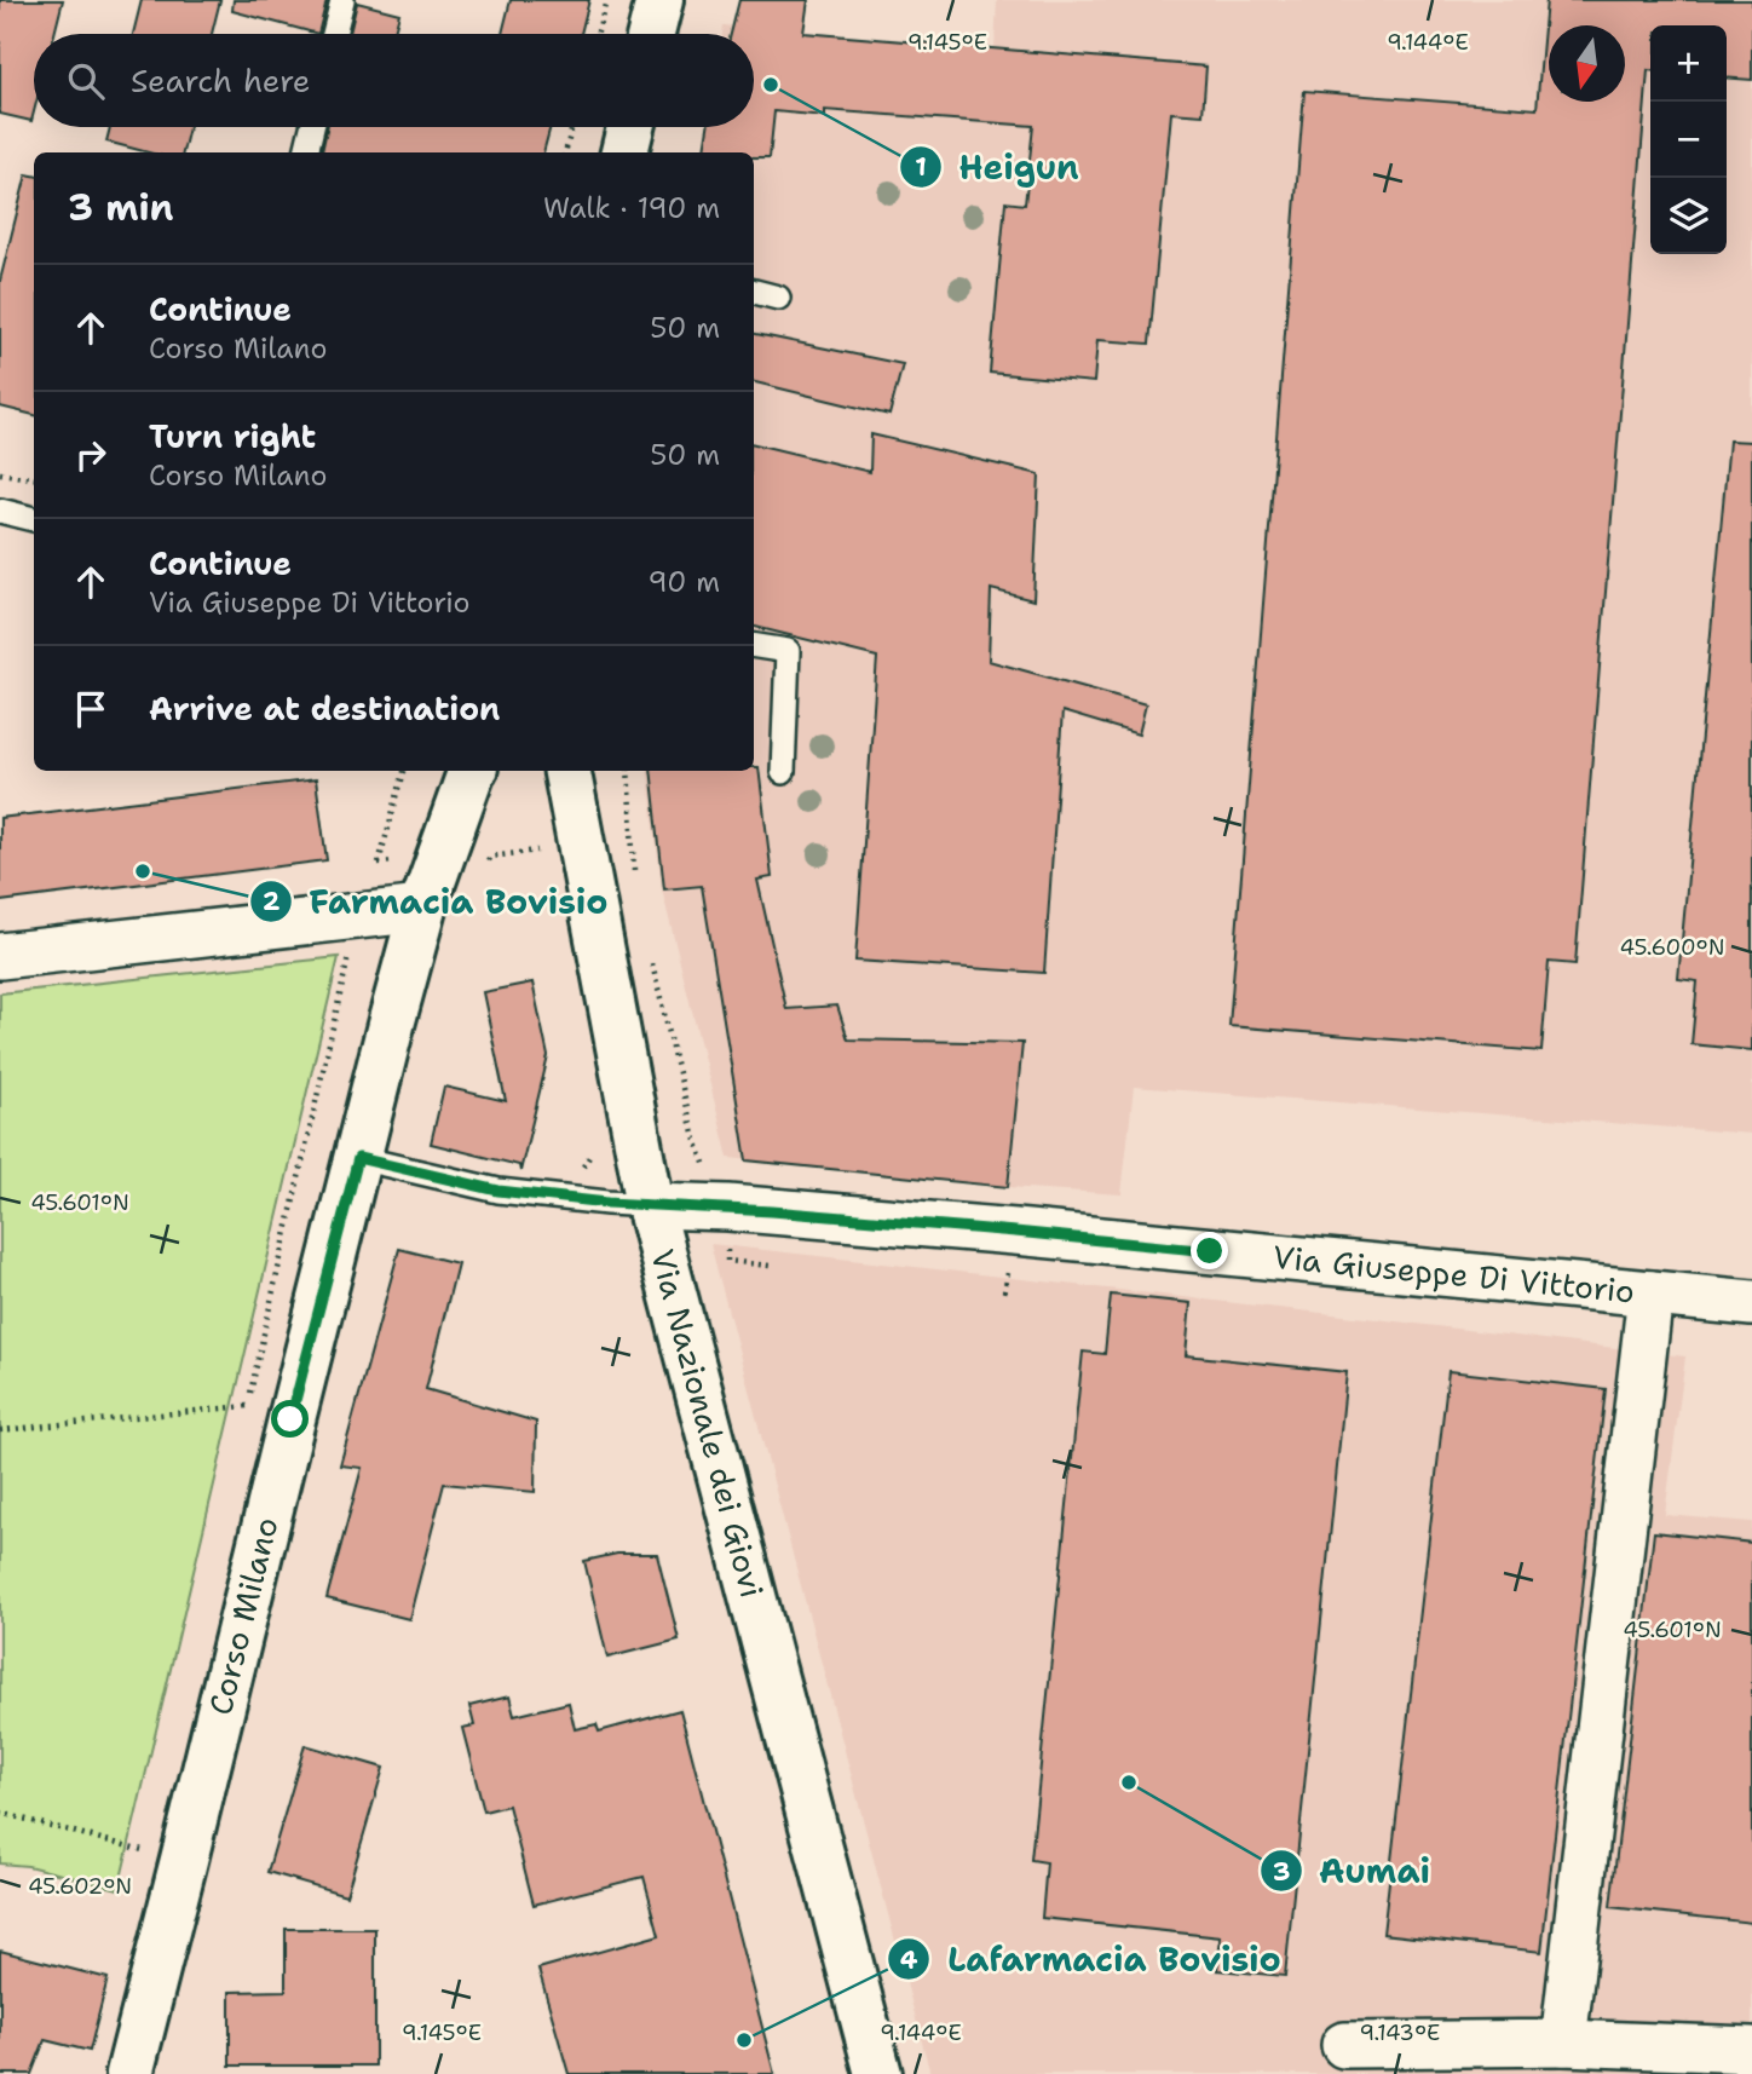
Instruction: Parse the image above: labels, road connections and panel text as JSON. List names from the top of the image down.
{
  "streets": {
    "main road": ["Via Nazionale dei Giovi", "Corso Milano"],
    "street": ["Via Giuseppe Di Vittorio"]
  },
  "crossings": [
    ["Via Giuseppe Di Vittorio", "Via Nazionale dei Giovi"]
  ],
  "places": [
    "Heigun",
    "Farmacia Bovisio",
    "Aumai",
    "Lafarmacia Bovisio"
  ],
  "north": "bottom",
  "page": {
    "map_buttons": ["+", "−"],
    "search": "Search here",
    "heading": ["3 min", "Walk · 190 m"],
    "list": [
      ["Continue", "Corso Milano", "50 m"],
      ["Turn right", "Corso Milano", "50 m"],
      ["Continue", "Via Giuseppe Di Vittorio", "90 m"],
      "Arrive at destination"
    ]
  },
  "coordinates": [
    "9.145°E",
    "9.144°E",
    "45.600°N",
    "45.601°N",
    "45.602°N",
    "9.143°E"
  ]
}
